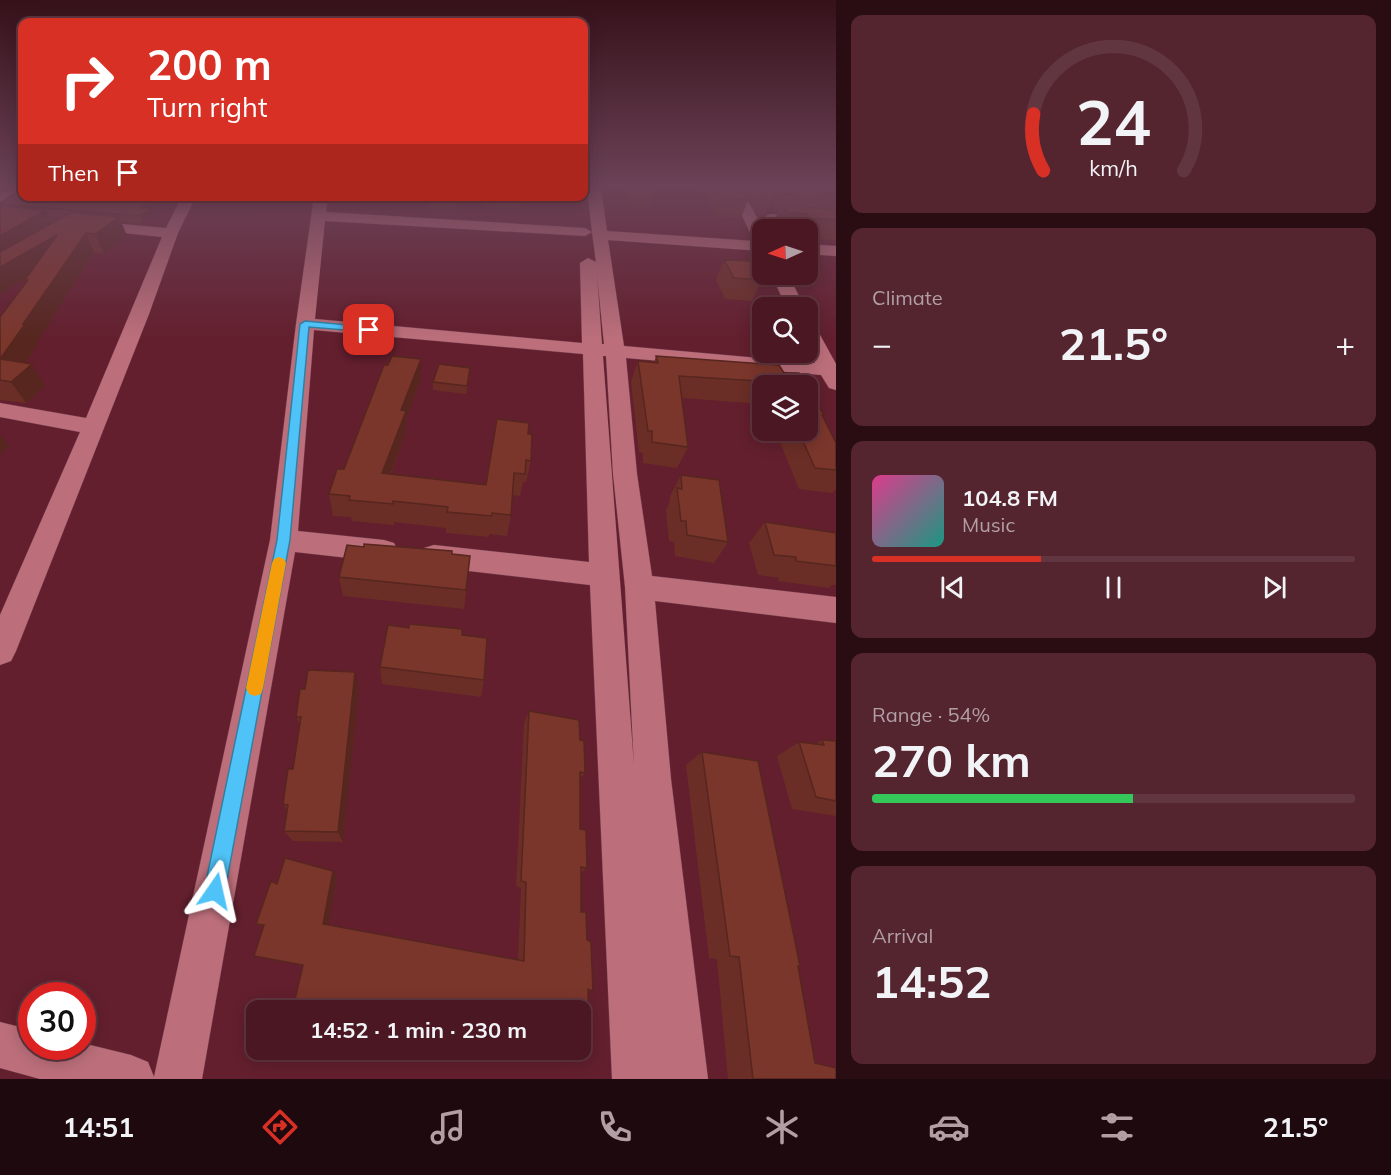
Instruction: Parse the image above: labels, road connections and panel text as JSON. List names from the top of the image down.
{
  "north": "left",
  "page": {
    "turn": ["200 m", "Turn right"],
    "then": "Then",
    "tile": [
      "Climate",
      ["Range · 54%", "270 km"],
      ["Arrival", "14:52"]
    ],
    "heat": ["−", "21.5°", "+"],
    "song": ["104.8 FM", "Music"],
    "limit": "30",
    "trip": "14:52 · 1 min · 230 m",
    "tabs": ["14:51", "21.5°"],
    "gauge": ["24", "km/h"]
  }
}
